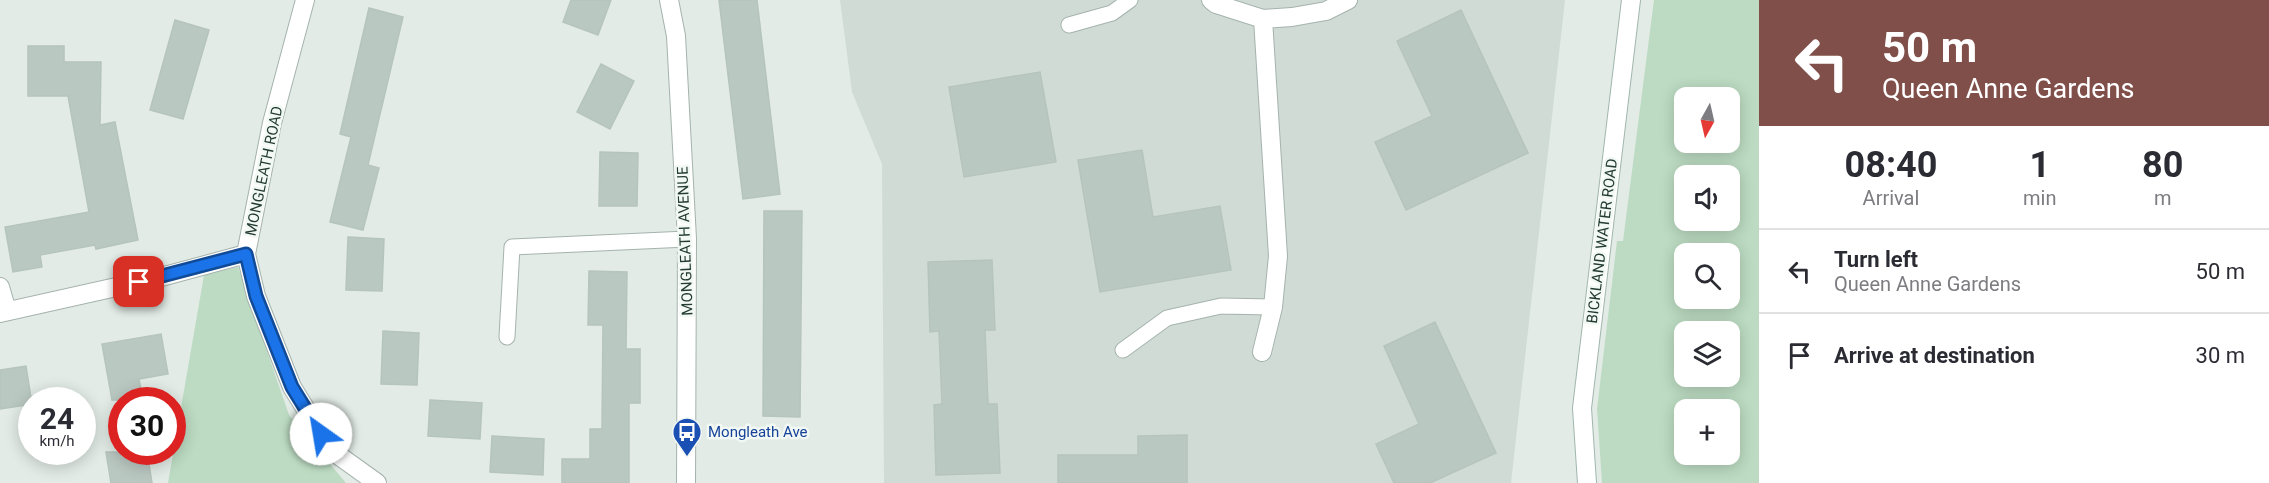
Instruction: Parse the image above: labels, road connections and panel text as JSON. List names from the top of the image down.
{
  "streets": {
    "street": ["MONGLEATH ROAD", "MONGLEATH AVENUE", "BICKLAND WATER ROAD"]
  },
  "places": {
    "bus stop": ["Mongleath Ave"]
  },
  "north": "bottom",
  "page": {
    "turn": ["50 m", "Queen Anne Gardens"],
    "map_buttons": "+",
    "eta": [
      "08:40",
      "Arrival",
      "1",
      "min",
      "80",
      "m"
    ],
    "list": [
      {
        "name": "Turn left",
        "note": "Queen Anne Gardens",
        "value": "50 m"
      },
      {
        "name": "Arrive at destination",
        "value": "30 m"
      }
    ],
    "speed": "24 km/h",
    "limit": "30"
  }
}
